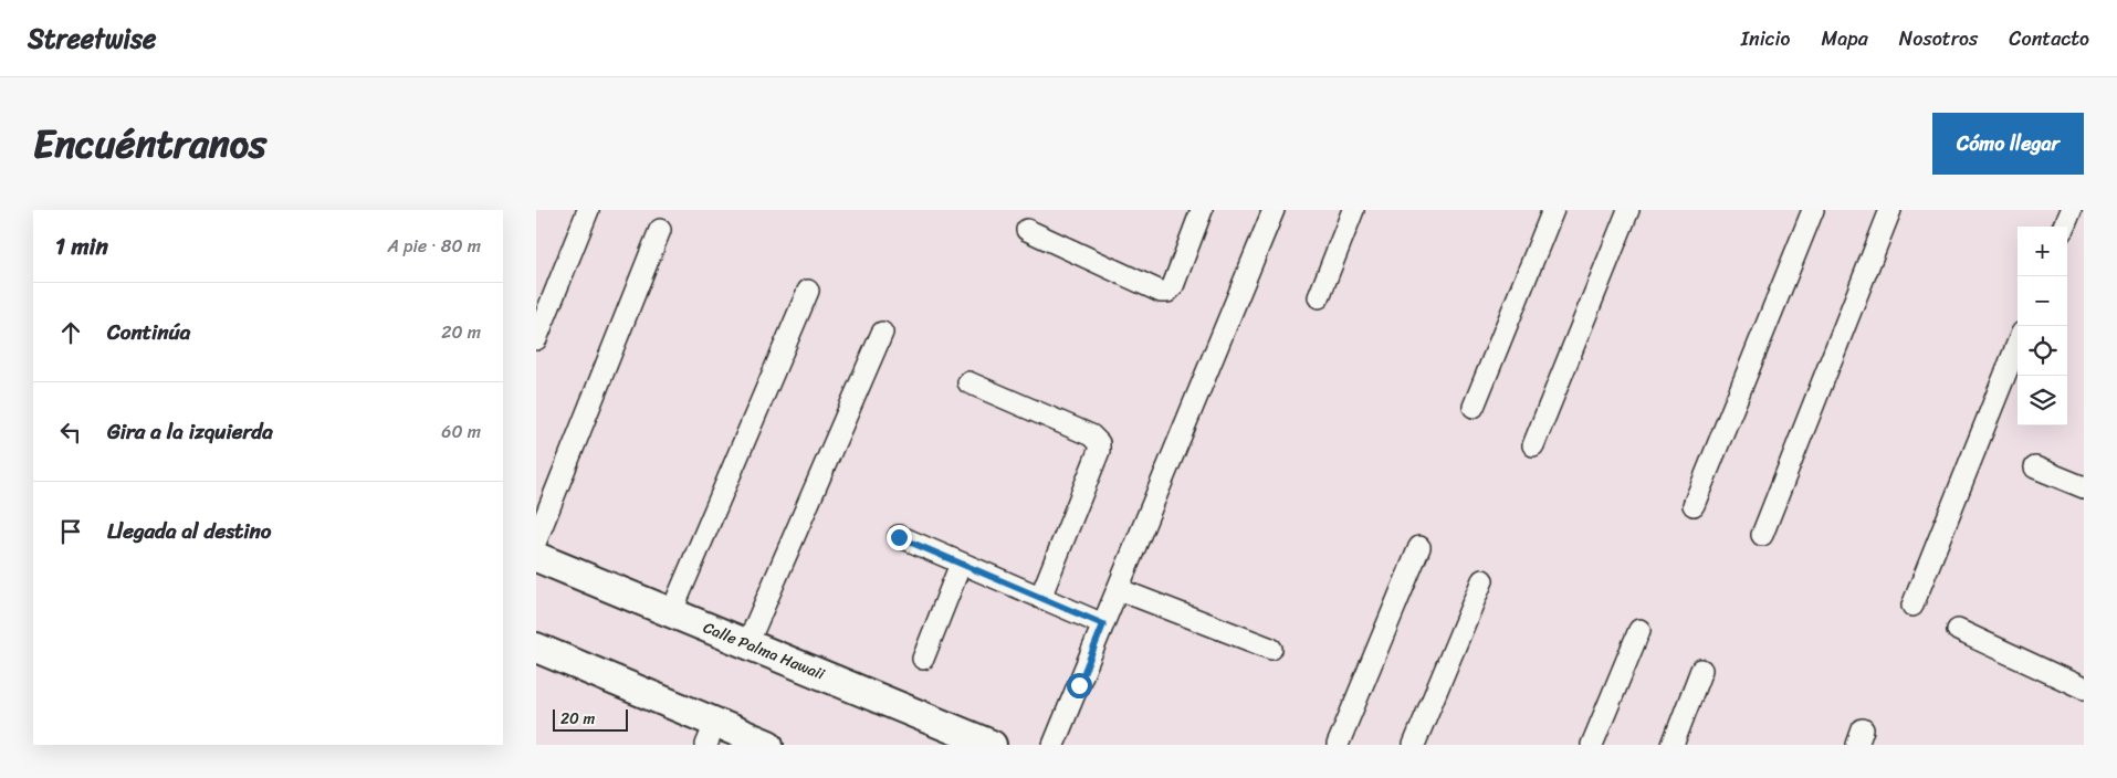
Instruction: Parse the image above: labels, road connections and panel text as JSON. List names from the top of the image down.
{
  "streets": {
    "street": ["Calle Palma Hawaii"]
  },
  "scale_bar": "20 m",
  "page": {
    "header": "Streetwise",
    "nav": [
      "Inicio",
      "Mapa",
      "Nosotros",
      "Contacto"
    ],
    "title": "Encuéntranos",
    "buttons": "Cómo llegar",
    "heading": ["1 min", "A pie · 80 m"],
    "map_buttons": ["+", "−"],
    "list": [
      ["Continúa", "20 m"],
      ["Gira a la izquierda", "60 m"],
      "Llegada al destino"
    ],
    "scale": "20 m"
  }
}
